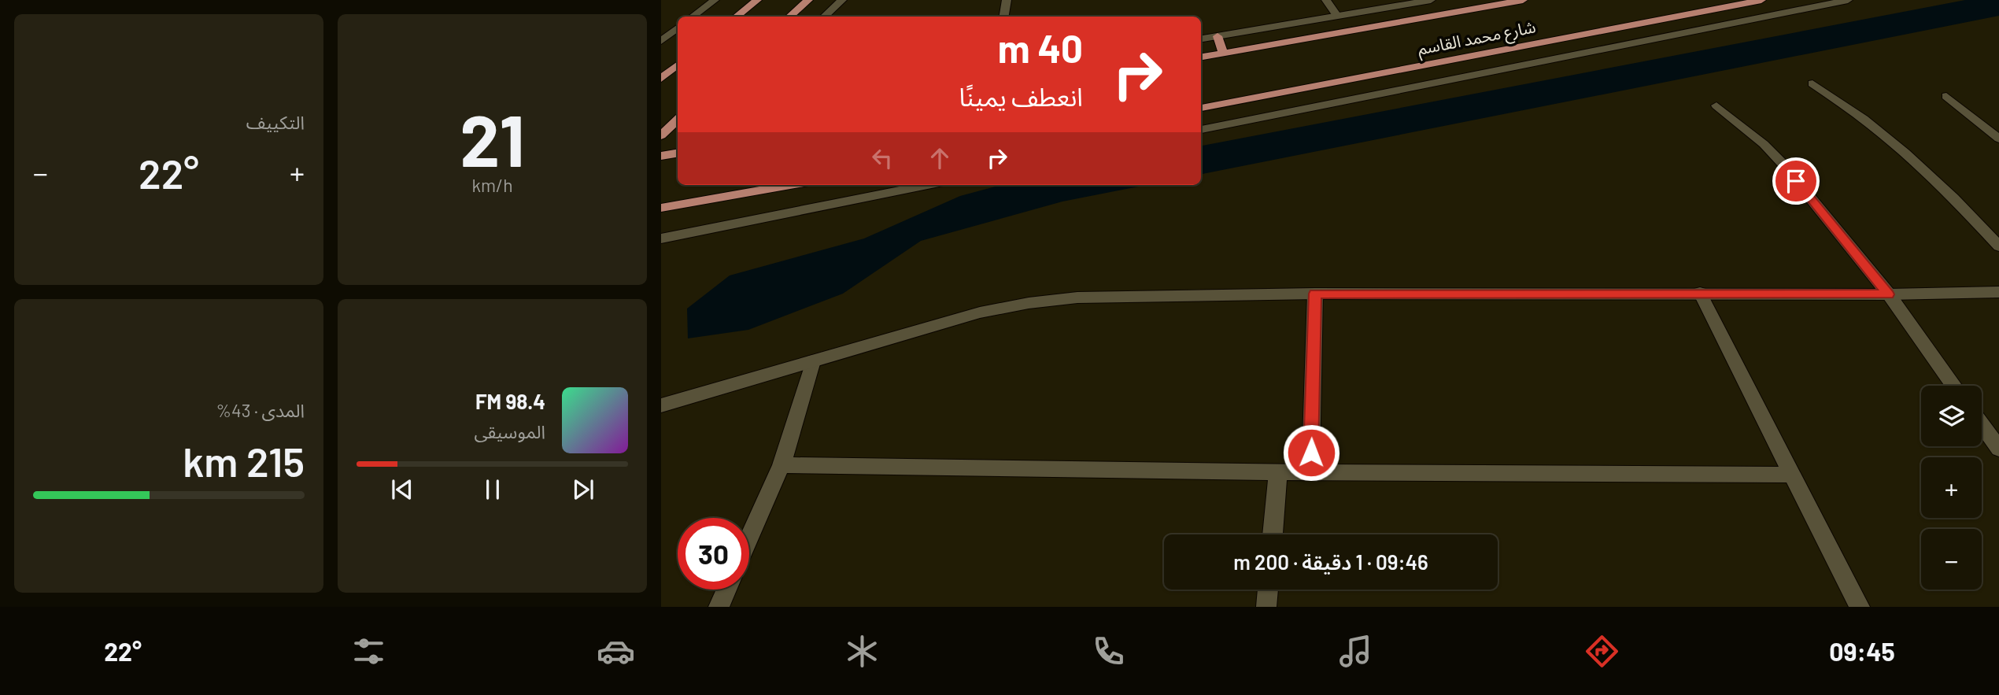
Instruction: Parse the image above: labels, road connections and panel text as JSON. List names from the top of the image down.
{
  "streets": {
    "main road": ["شارع محمد القاسم"]
  },
  "page": {
    "tile": [
      ["21", "km/h"],
      "التكييف",
      ["المدى · 43%", "215 km"]
    ],
    "turn": ["40 m", "انعطف يمينًا"],
    "heat": ["−", "22°", "+"],
    "map_buttons": ["+", "−"],
    "song": ["98.4 FM", "الموسيقى"],
    "limit": "30",
    "trip": "09:46 · 1 دقيقة · 200 m",
    "tabs": ["09:45", "22°"]
  }
}
